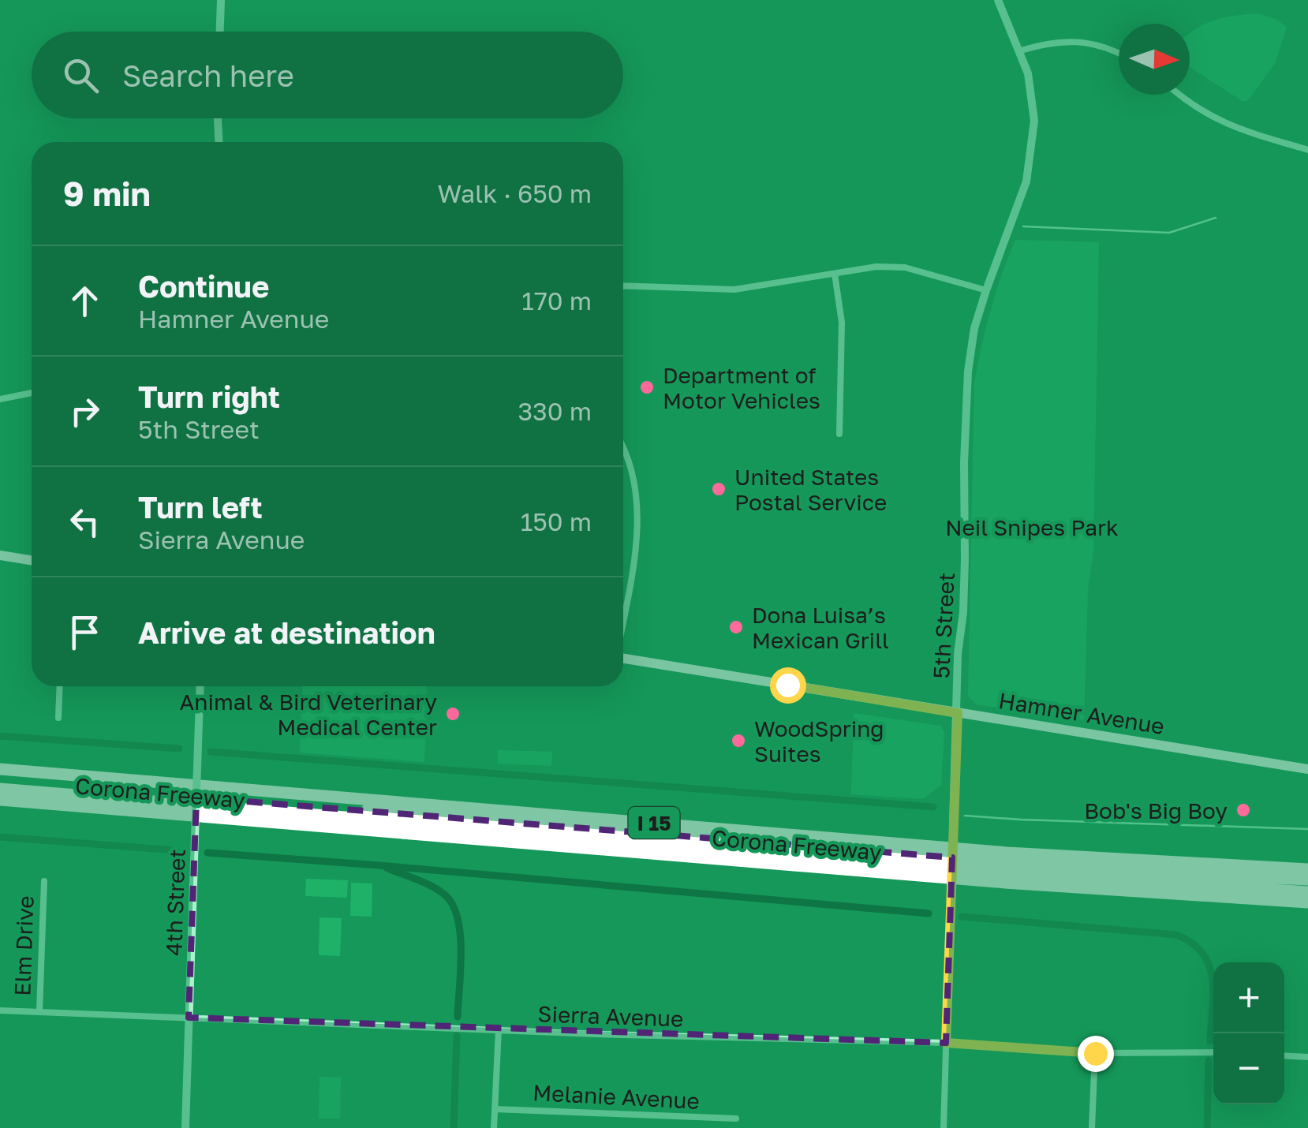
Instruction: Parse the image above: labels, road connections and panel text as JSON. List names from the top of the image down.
{
  "streets": {
    "highway": ["Corona Freeway", "I 15"],
    "main road": ["Hamner Avenue"],
    "street": [
      "5th Street",
      "4th Street",
      "Elm Drive",
      "Sierra Avenue",
      "Melanie Avenue"
    ]
  },
  "crossings": [
    ["5th Street", "Hamner Avenue"],
    ["5th Street", "Sierra Avenue"],
    ["Corona Freeway", "I 15"],
    ["4th Street", "Sierra Avenue"],
    ["Elm Drive", "Sierra Avenue"]
  ],
  "parks": ["Neil Snipes Park"],
  "places": [
    "Department of Motor Vehicles",
    "United States Postal Service",
    "Dona Luisa’s Mexican Grill",
    "Animal & Bird Veterinary Medical Center",
    "WoodSpring Suites",
    "Bob's Big Boy"
  ],
  "north": "right",
  "page": {
    "search": "Search here",
    "heading": ["9 min", "Walk · 650 m"],
    "list": [
      ["Continue", "Hamner Avenue", "170 m"],
      ["Turn right", "5th Street", "330 m"],
      ["Turn left", "Sierra Avenue", "150 m"],
      "Arrive at destination"
    ],
    "map_buttons": ["+", "−"]
  }
}
